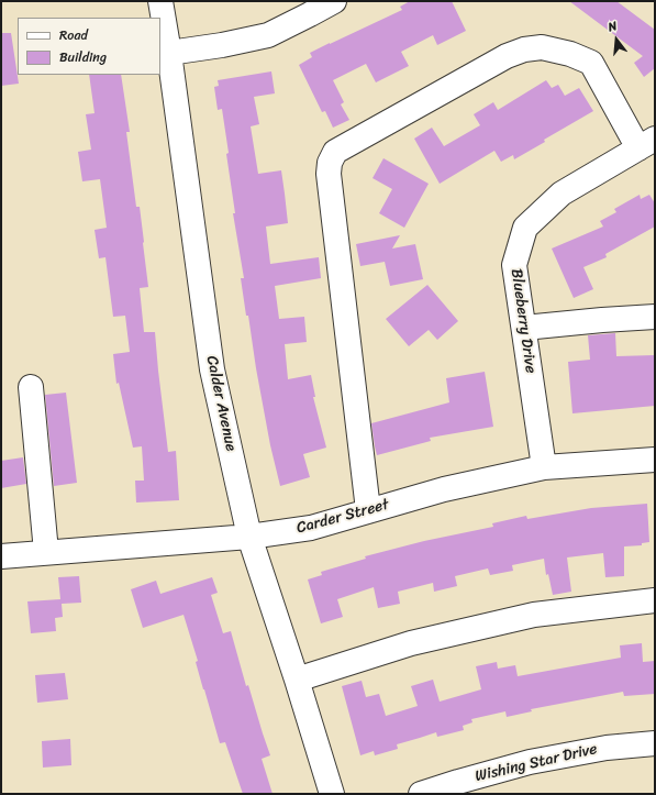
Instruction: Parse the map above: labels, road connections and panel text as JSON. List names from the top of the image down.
{
  "streets": {
    "street": [
      "Blueberry Drive",
      "Calder Avenue",
      "Carder Street",
      "Wishing Star Drive"
    ]
  },
  "crossings": [
    ["Blueberry Drive", "Carder Street"],
    ["Calder Avenue", "Carder Street"]
  ],
  "legend": ["Road", "Building"],
  "north": "top"
}
